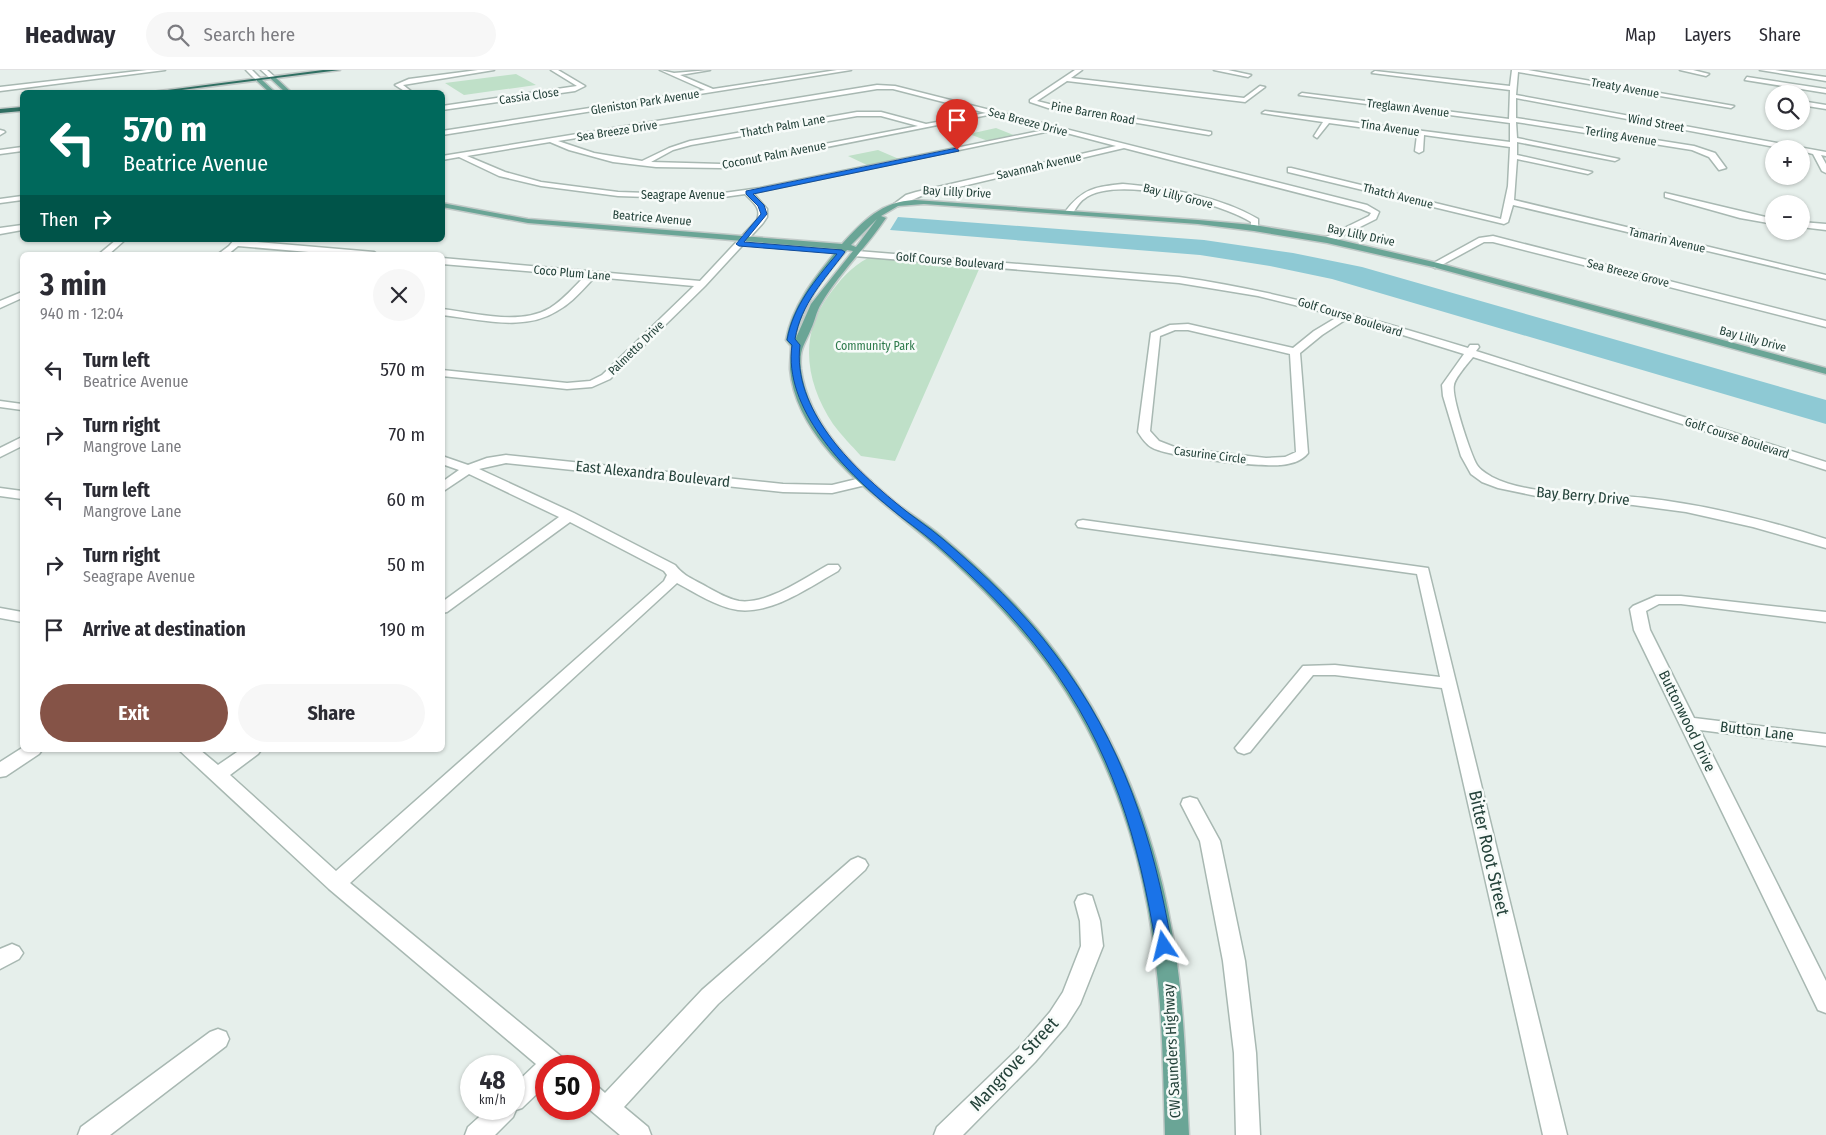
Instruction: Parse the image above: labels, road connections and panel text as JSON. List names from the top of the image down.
{
  "streets": {
    "main road": ["Bay Lilly Drive", "Beatrice Avenue", "CW Saunders Highway"],
    "street": [
      "Treaty Avenue",
      "Cassia Close",
      "Gleniston Park Avenue",
      "Treglawn Avenue",
      "Pine Barren Road",
      "Sea Breeze Drive",
      "Wind Street",
      "Thatch Palm Lane",
      "Tina Avenue",
      "Terling Avenue",
      "Coconut Palm Avenue",
      "Savannah Avenue",
      "Seagrape Avenue",
      "Bay Lilly Grove",
      "Thatch Avenue",
      "Tamarin Avenue",
      "Golf Course Boulevard",
      "Coco Plum Lane",
      "Sea Breeze Grove",
      "Palmetto Drive",
      "Casurine Circle",
      "East Alexandra Boulevard",
      "Bay Berry Drive",
      "Buttonwood Drive",
      "Button Lane",
      "Bitter Root Street",
      "Mangrove Street"
    ]
  },
  "crossings": [
    ["Treglawn Avenue", "Terling Avenue"],
    ["Sea Breeze Drive", "Coconut Palm Avenue"],
    ["Sea Breeze Drive", "Savannah Avenue"],
    ["Sea Breeze Drive", "Bay Lilly Drive"],
    ["Sea Breeze Drive", "Seagrape Avenue"],
    ["Thatch Palm Lane", "Coconut Palm Avenue"],
    ["Savannah Avenue", "Bay Lilly Drive"],
    ["Bay Lilly Drive", "Bay Lilly Grove"],
    ["Bay Lilly Drive", "Sea Breeze Grove"],
    ["Bay Lilly Drive", "CW Saunders Highway"],
    ["Seagrape Avenue", "Palmetto Drive"],
    ["Thatch Avenue", "Tamarin Avenue"],
    ["Beatrice Avenue", "Golf Course Boulevard"],
    ["Beatrice Avenue", "Palmetto Drive"],
    ["Beatrice Avenue", "CW Saunders Highway"],
    ["Golf Course Boulevard", "Bay Berry Drive"],
    ["Golf Course Boulevard", "CW Saunders Highway"],
    ["Coco Plum Lane", "Palmetto Drive"],
    ["East Alexandra Boulevard", "CW Saunders Highway"],
    ["Buttonwood Drive", "Button Lane"]
  ],
  "parks": ["Community Park"],
  "page": {
    "header": "Headway",
    "search": "Search here",
    "nav": ["Map", "Layers", "Share"],
    "map_buttons": ["+", "−"],
    "turn": ["570 m", "Beatrice Avenue"],
    "then": "Then",
    "heading": ["3 min", "940 m · 12:04"],
    "list": [
      {
        "name": "Turn left",
        "note": "Beatrice Avenue",
        "value": "570 m"
      },
      {
        "name": "Turn right",
        "note": "Mangrove Lane",
        "value": "70 m"
      },
      {
        "name": "Turn left",
        "note": "Mangrove Lane",
        "value": "60 m"
      },
      {
        "name": "Turn right",
        "note": "Seagrape Avenue",
        "value": "50 m"
      },
      {
        "name": "Arrive at destination",
        "value": "190 m"
      }
    ],
    "buttons": ["Exit", "Share"],
    "speed": "48 km/h",
    "limit": "50"
  }
}
